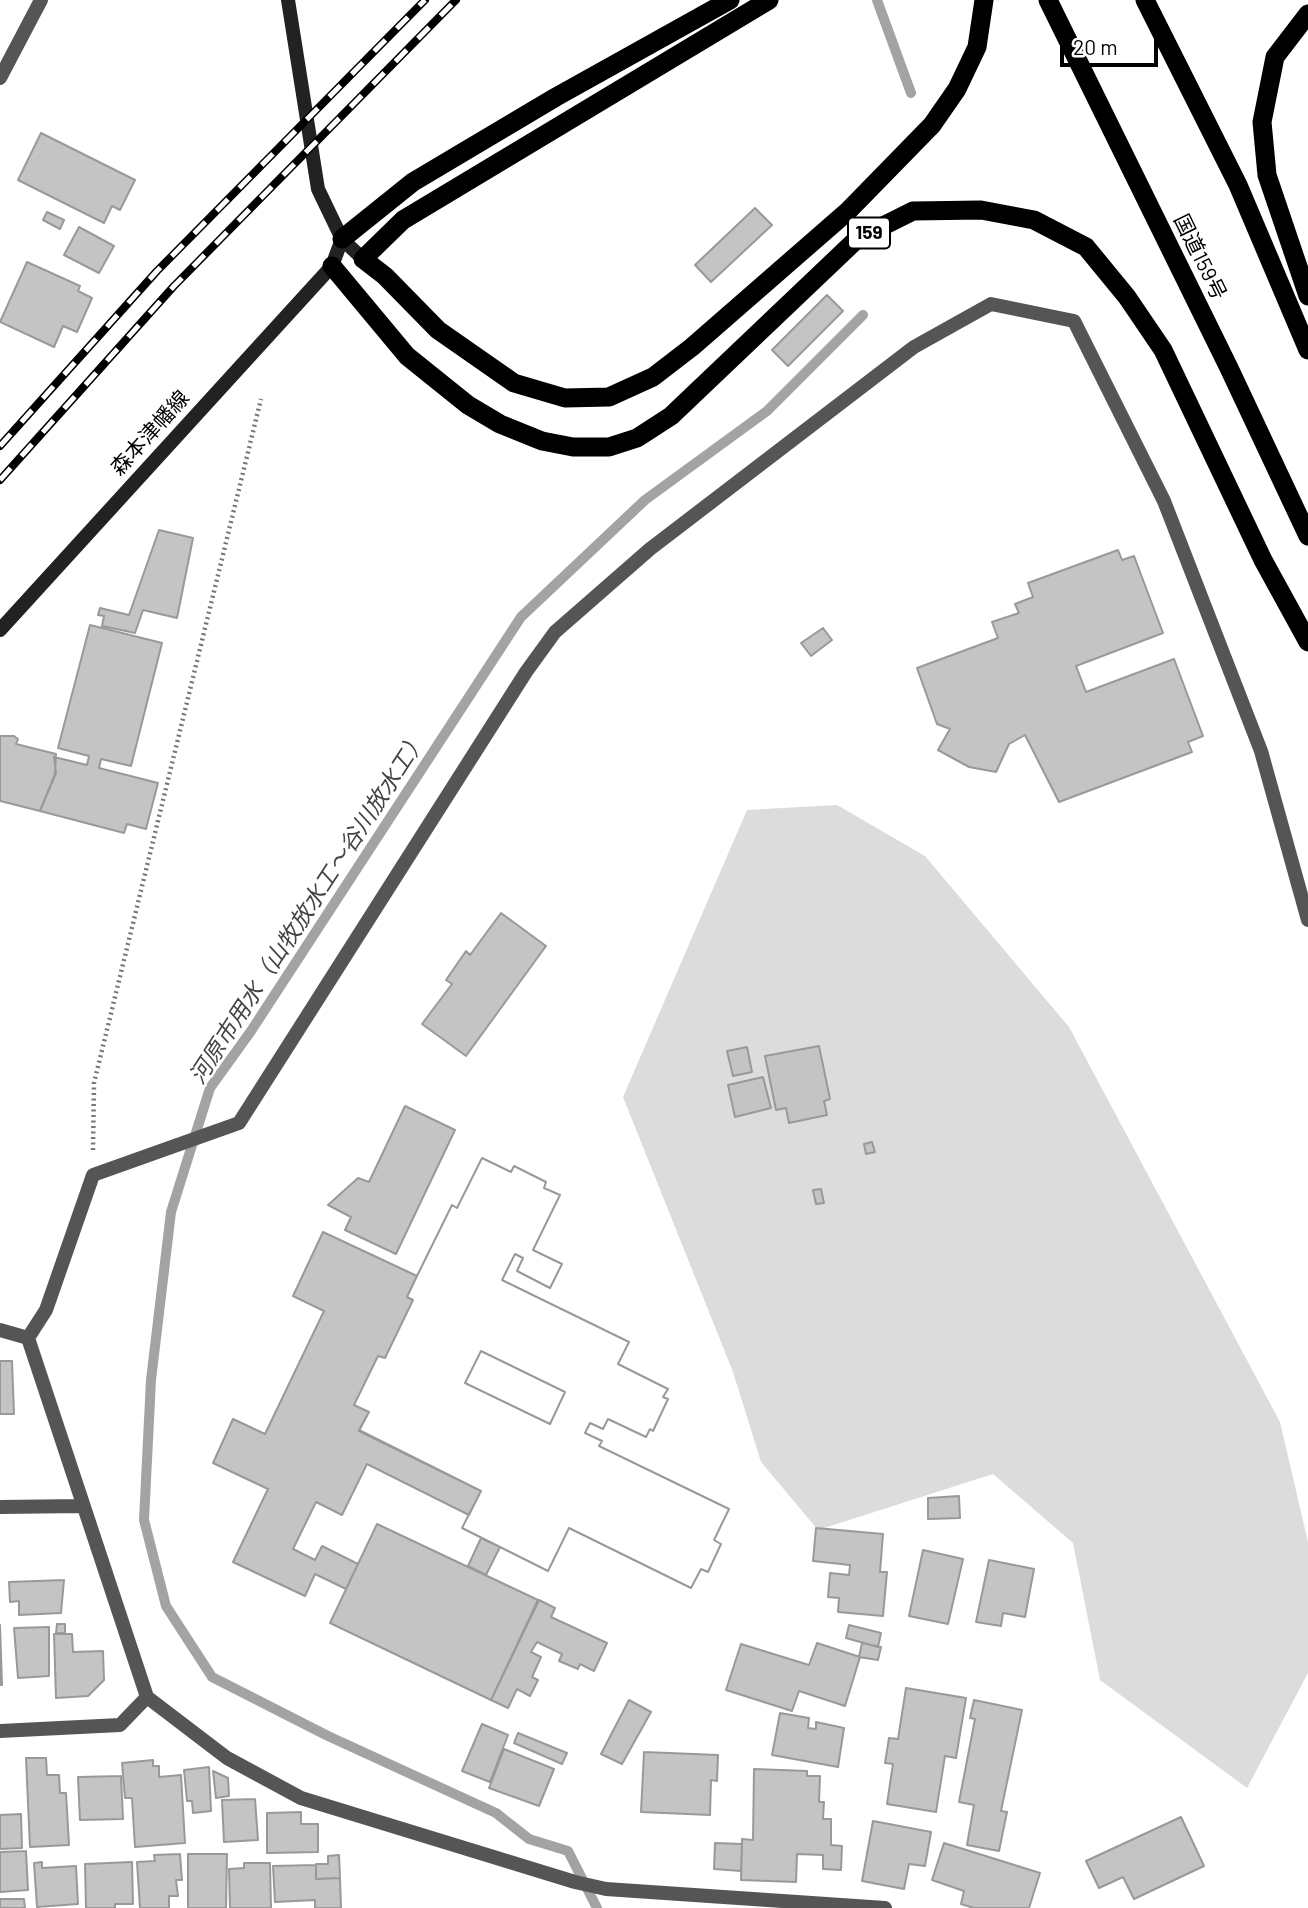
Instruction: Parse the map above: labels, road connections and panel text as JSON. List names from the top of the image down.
{
  "streets": {
    "highway": ["159", "国道159号"],
    "main road": ["森本津幡線"]
  },
  "crossings": [
    ["159", "森本津幡線"]
  ],
  "water": ["河原市用水（山牧放水工～谷川放水工）"],
  "scale_bar": "20 m"
}
